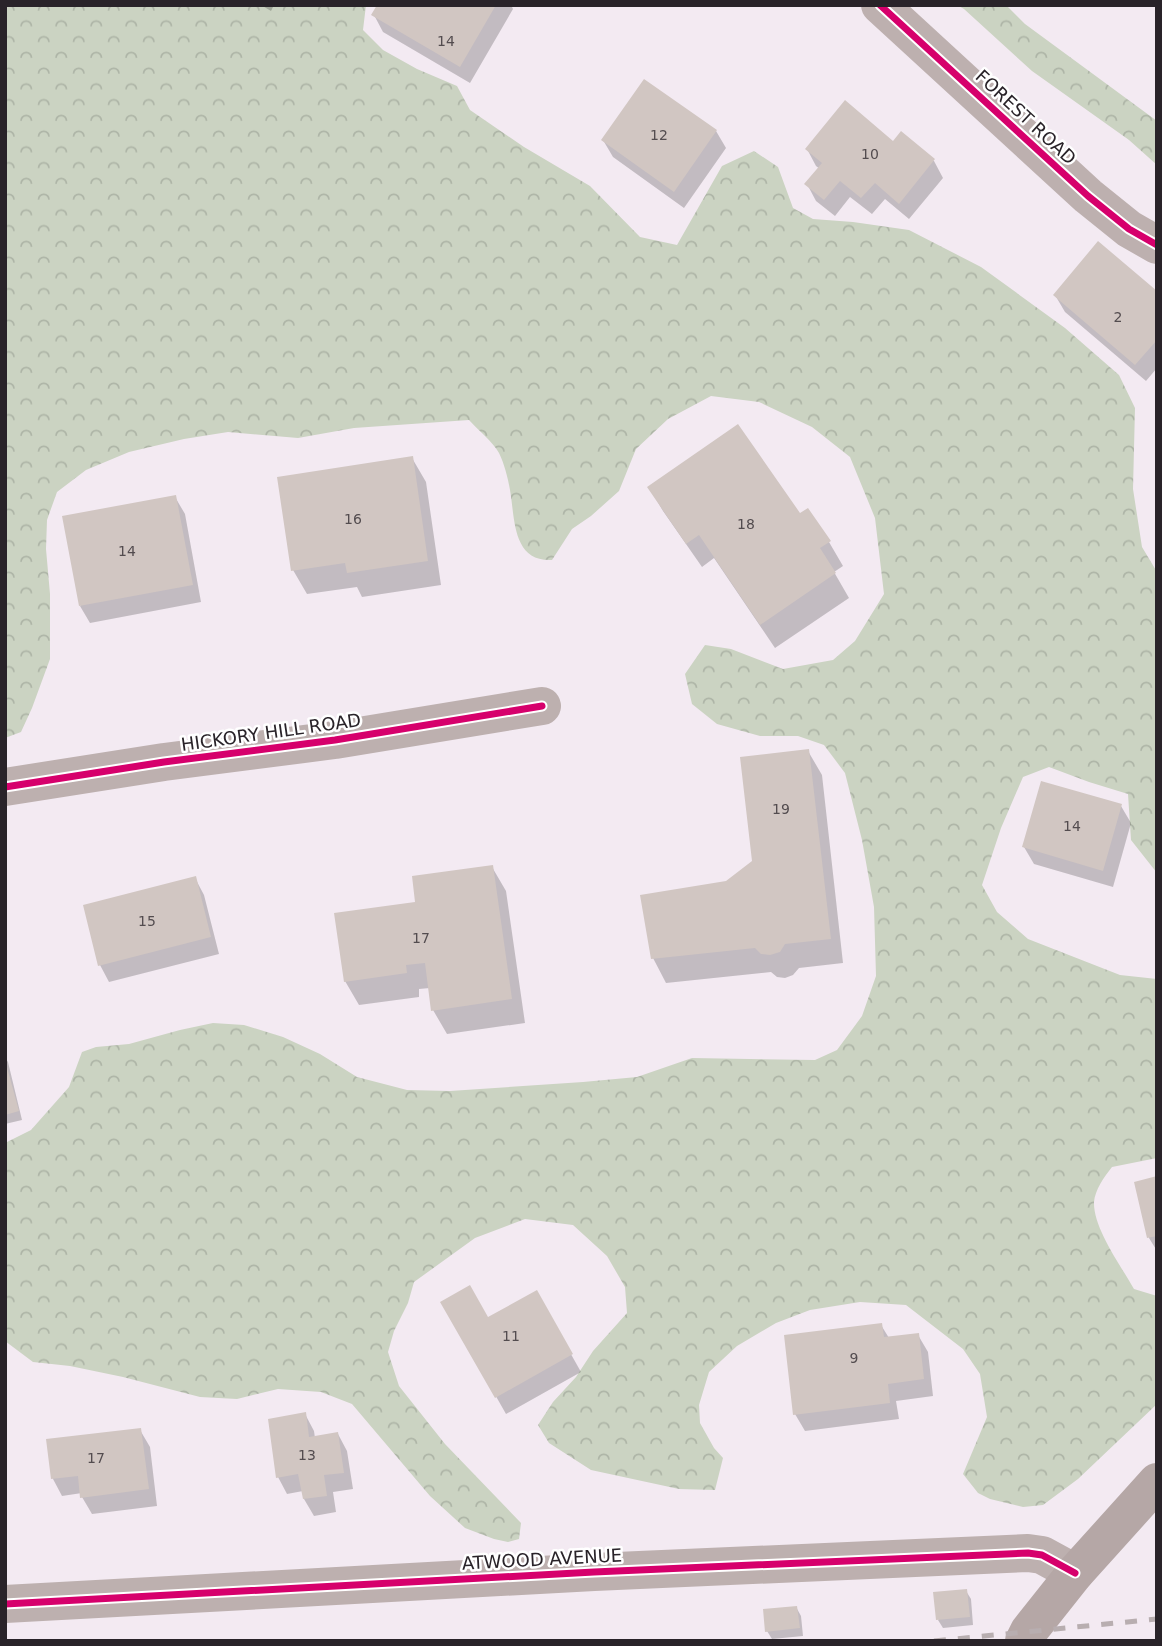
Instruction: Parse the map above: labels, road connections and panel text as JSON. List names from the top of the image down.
{
  "streets": {
    "street": ["FOREST ROAD", "HICKORY HILL ROAD", "ATWOOD AVENUE"]
  },
  "house_numbers": [
    "14",
    "12",
    "10",
    "2",
    "16",
    "18",
    "14",
    "19",
    "14",
    "15",
    "17",
    "11",
    "9",
    "13",
    "17"
  ]
}
